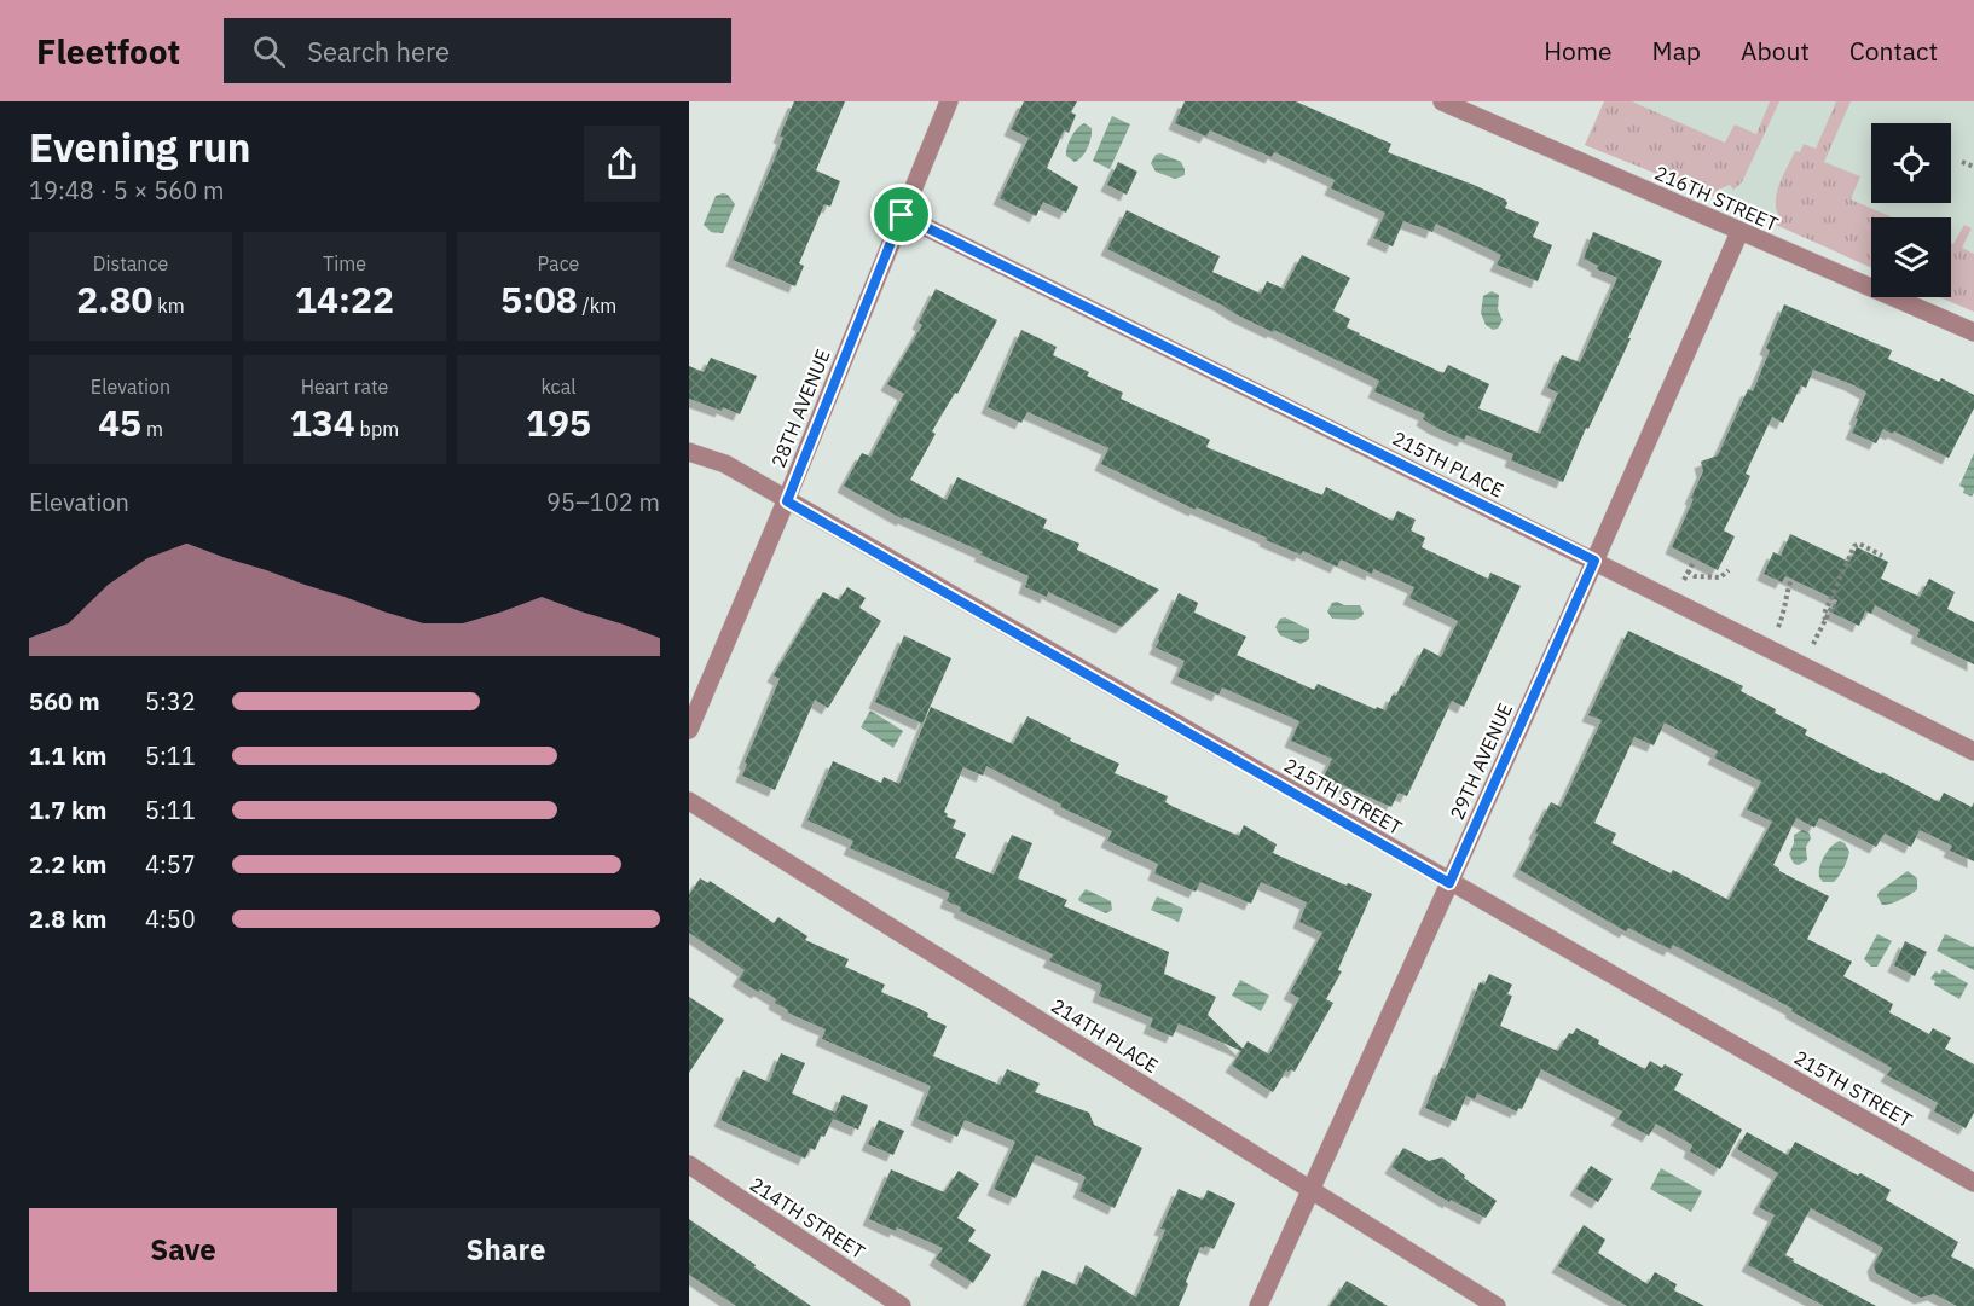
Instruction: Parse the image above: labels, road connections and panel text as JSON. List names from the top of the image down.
{
  "streets": {
    "street": [
      "216TH STREET",
      "28TH AVENUE",
      "215TH PLACE",
      "29TH AVENUE",
      "215TH STREET",
      "214TH PLACE",
      "214TH STREET"
    ]
  },
  "crossings": [
    ["216TH STREET", "29TH AVENUE"],
    ["28TH AVENUE", "215TH PLACE"],
    ["28TH AVENUE", "215TH STREET"],
    ["215TH PLACE", "29TH AVENUE"],
    ["29TH AVENUE", "215TH STREET"],
    ["29TH AVENUE", "214TH PLACE"]
  ],
  "page": {
    "header": "Fleetfoot",
    "search": "Search here",
    "nav": [
      "Home",
      "Map",
      "About",
      "Contact"
    ],
    "heading": ["Evening run", "19:48 · 5 × 560 m"],
    "stats": [
      ["Distance", "2.80 km"],
      ["Time", "14:22"],
      ["Pace", "5:08 /km"],
      ["Elevation", "45 m"],
      ["Heart rate", "134 bpm"],
      ["kcal", "195"]
    ],
    "chart": ["Elevation", "95–102 m"],
    "list": [
      {
        "name": "560 m",
        "note": "5:32"
      },
      {
        "name": "1.1 km",
        "note": "5:11"
      },
      {
        "name": "1.7 km",
        "note": "5:11"
      },
      {
        "name": "2.2 km",
        "note": "4:57"
      },
      {
        "name": "2.8 km",
        "note": "4:50"
      }
    ],
    "buttons": ["Save", "Share"]
  }
}
